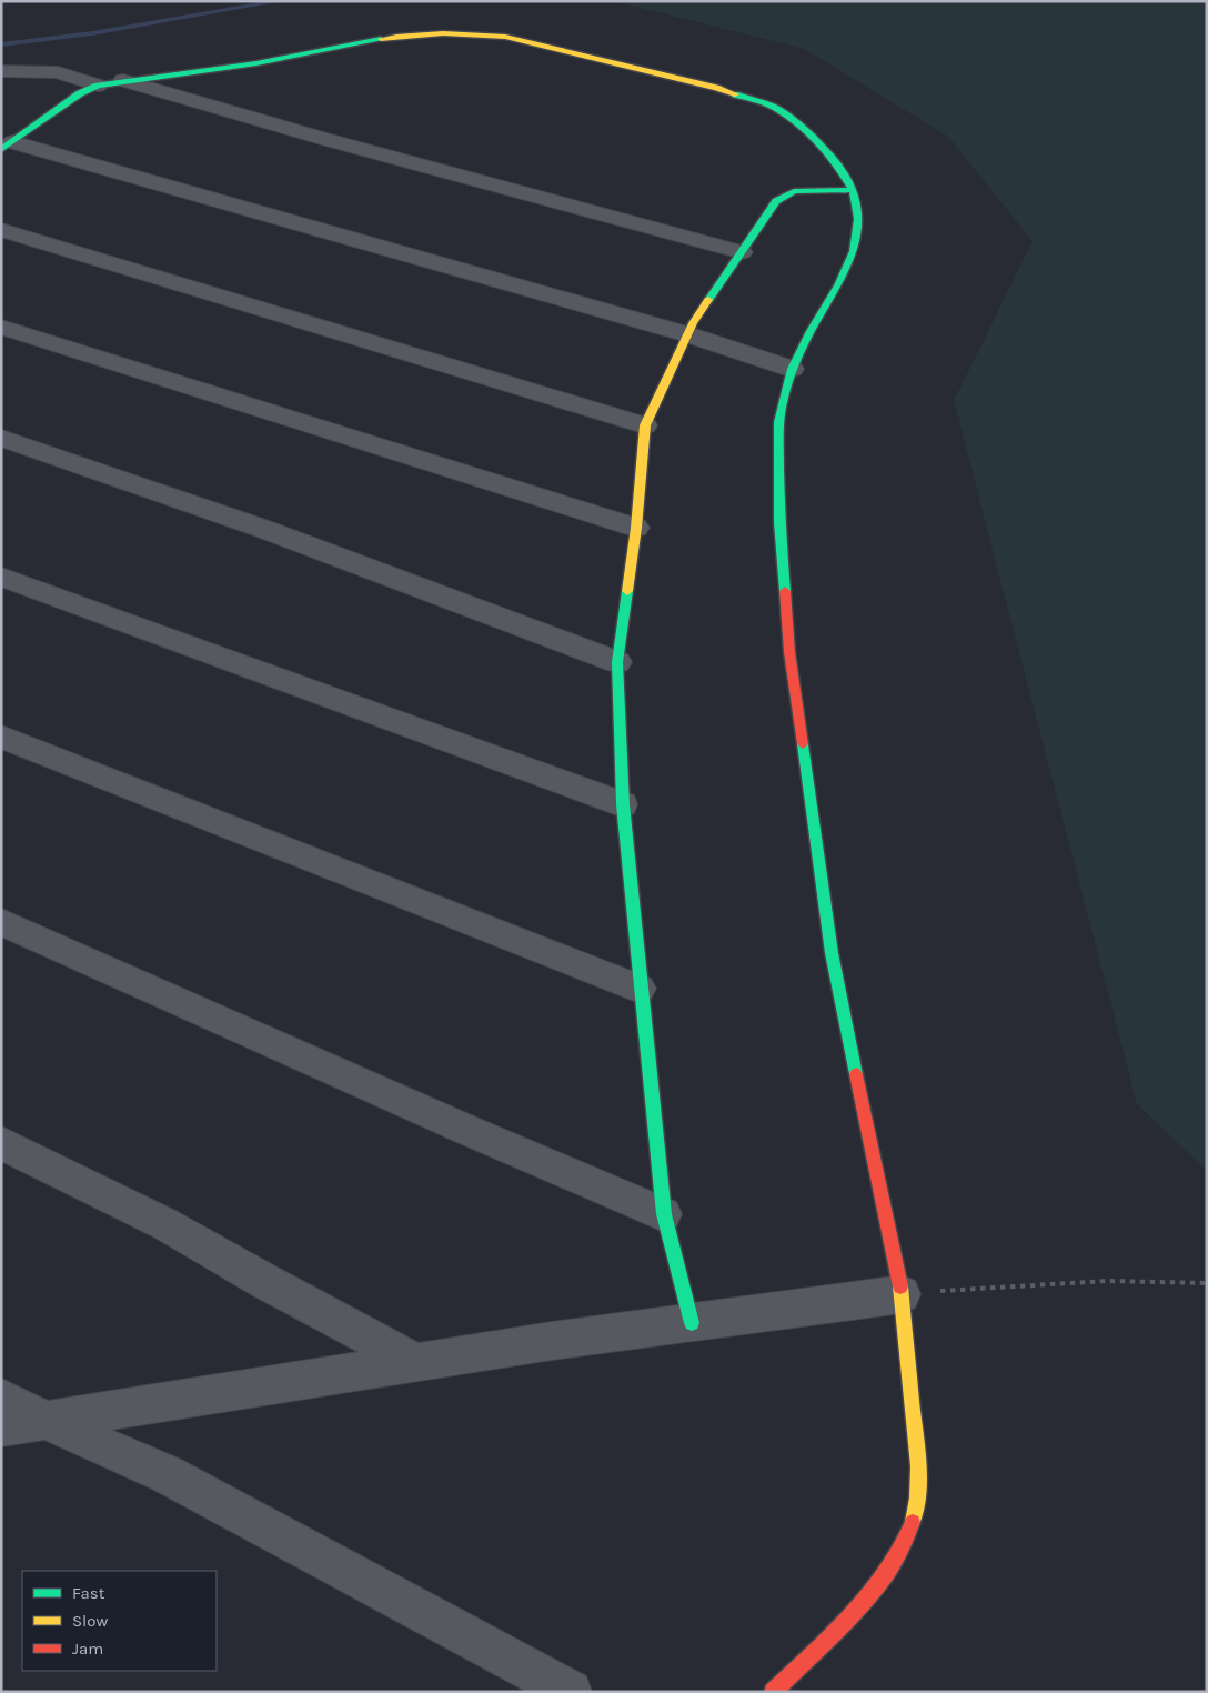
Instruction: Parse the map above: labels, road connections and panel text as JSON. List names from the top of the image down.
{
  "legend": ["Fast", "Slow", "Jam"]
}
